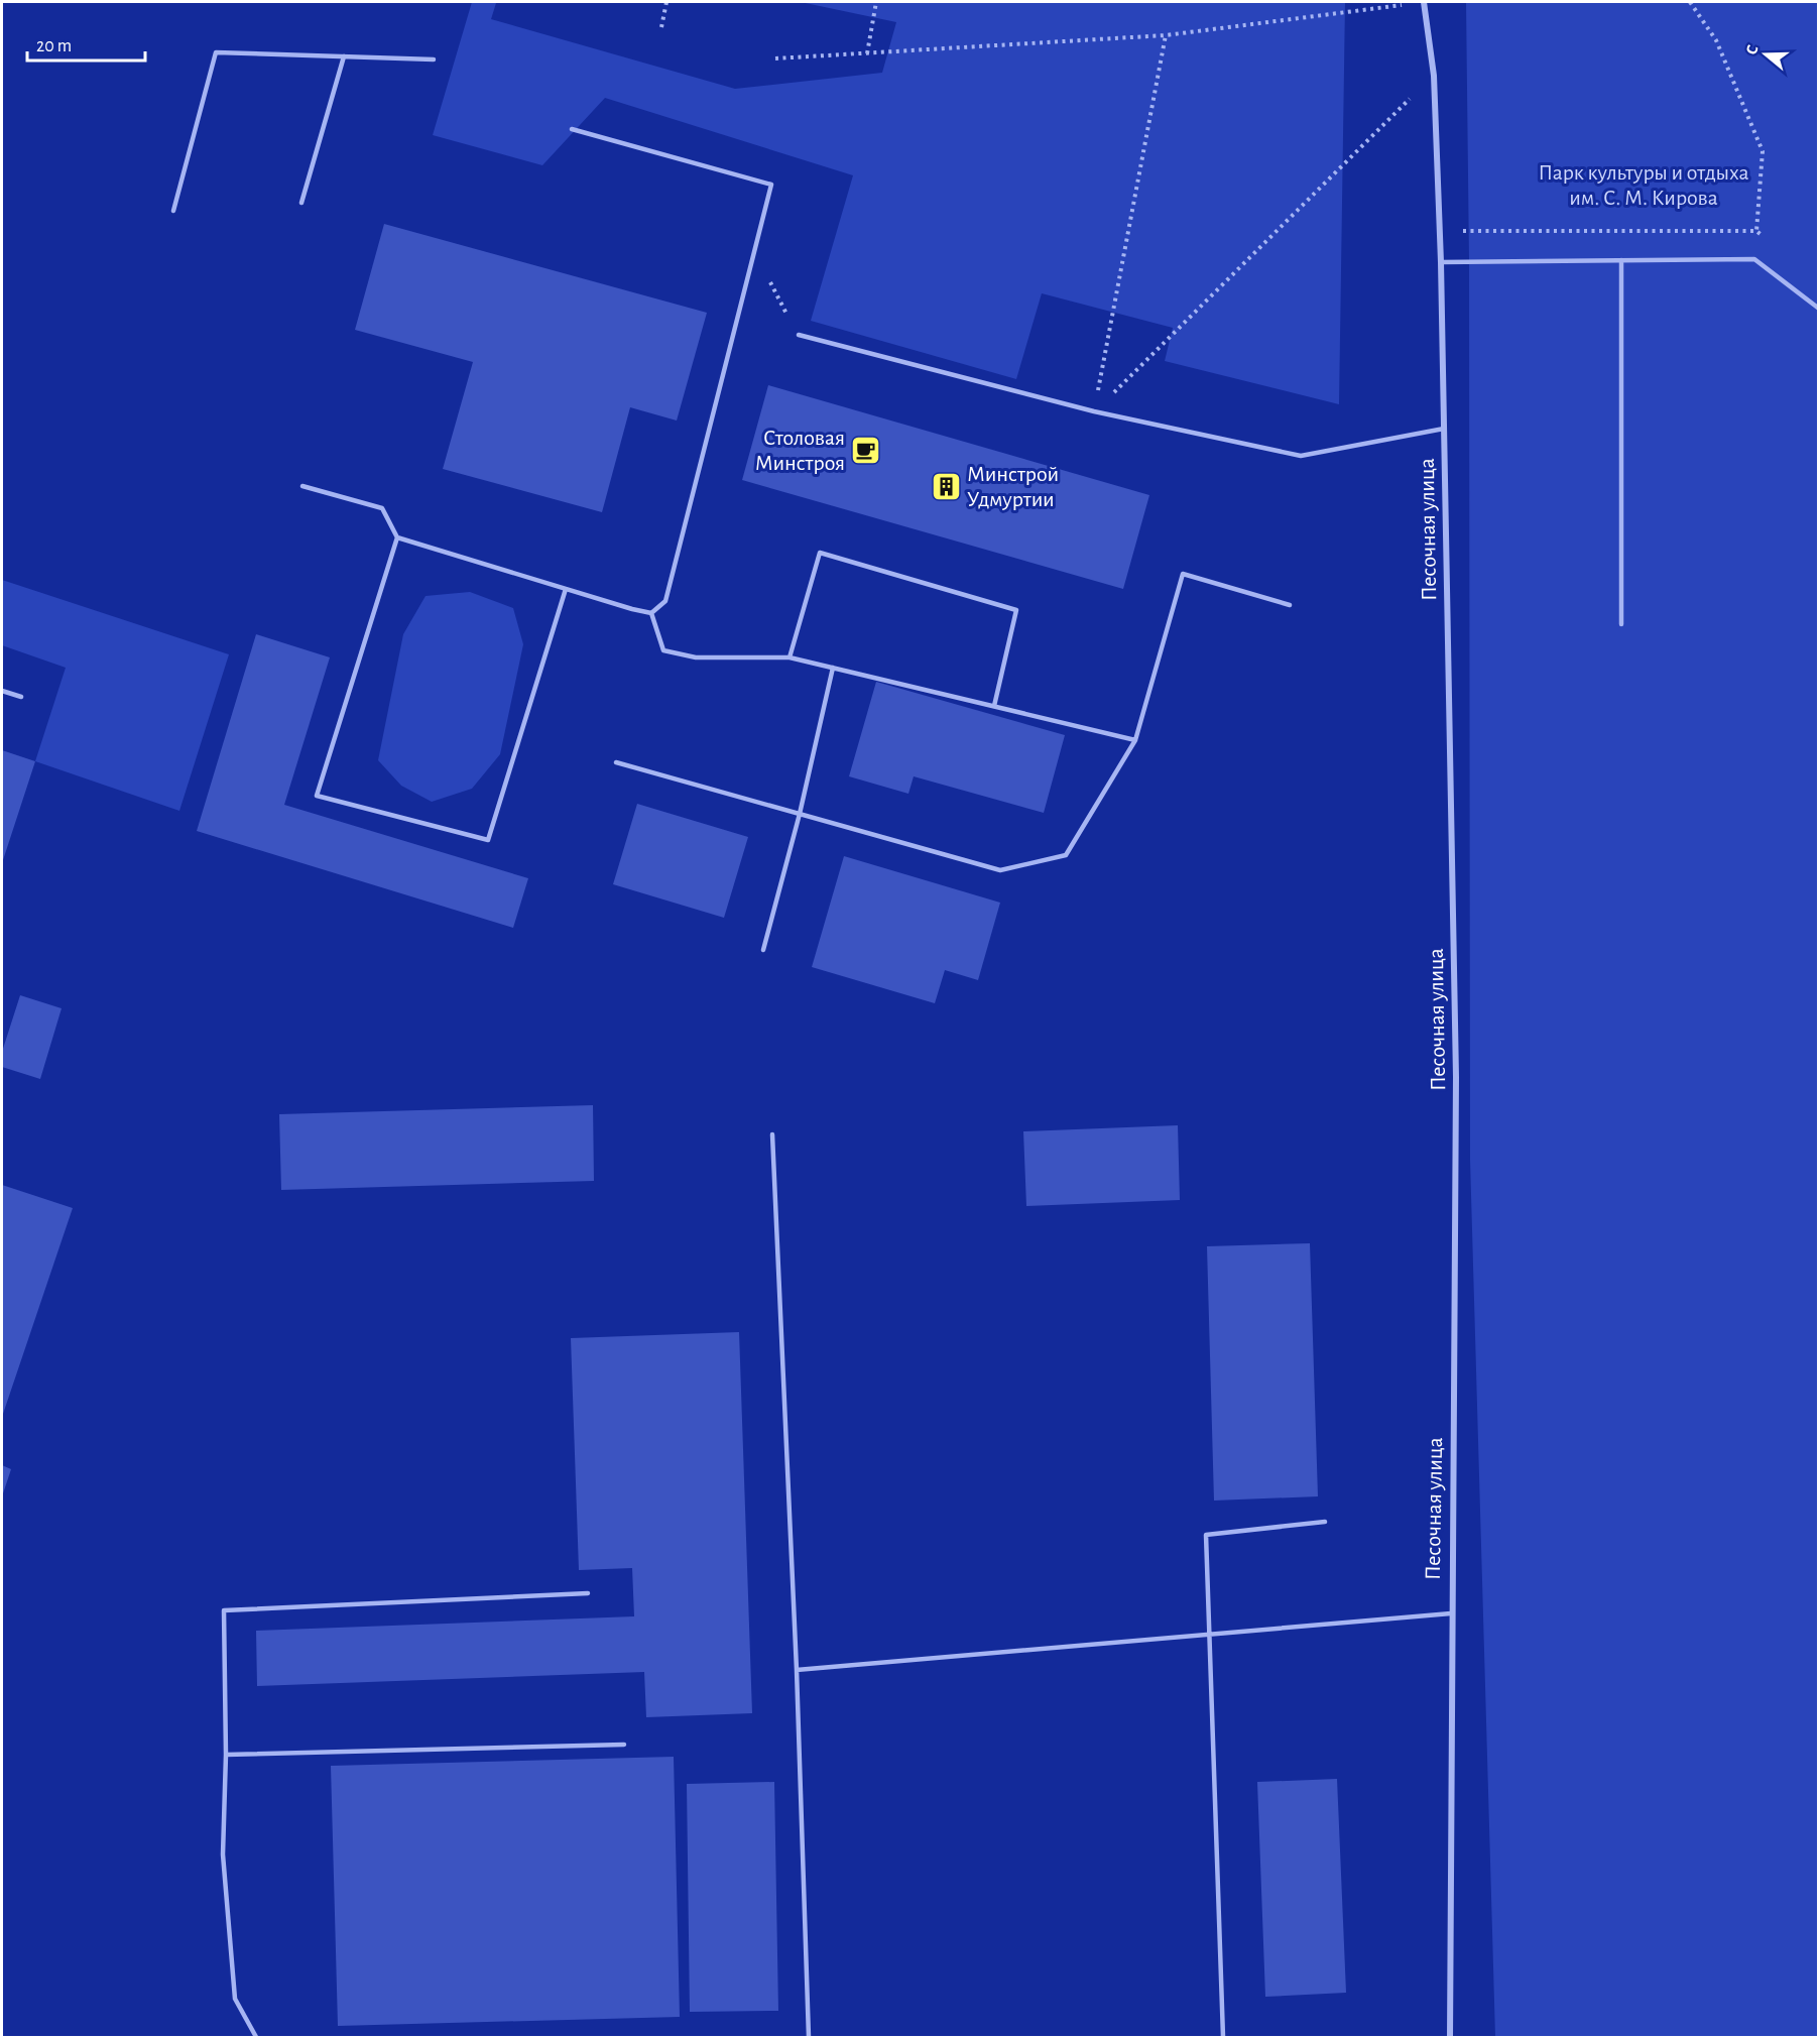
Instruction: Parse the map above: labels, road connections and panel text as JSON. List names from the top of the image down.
{
  "streets": {
    "street": ["Песочная улица"]
  },
  "parks": ["Парк культуры и отдыха им. С. М. Кирова"],
  "places": {
    "cafe": ["Столовая Минстроя"],
    "building": ["Минстрой Удмуртии"]
  },
  "scale_bar": "20 m",
  "north": "left"
}
